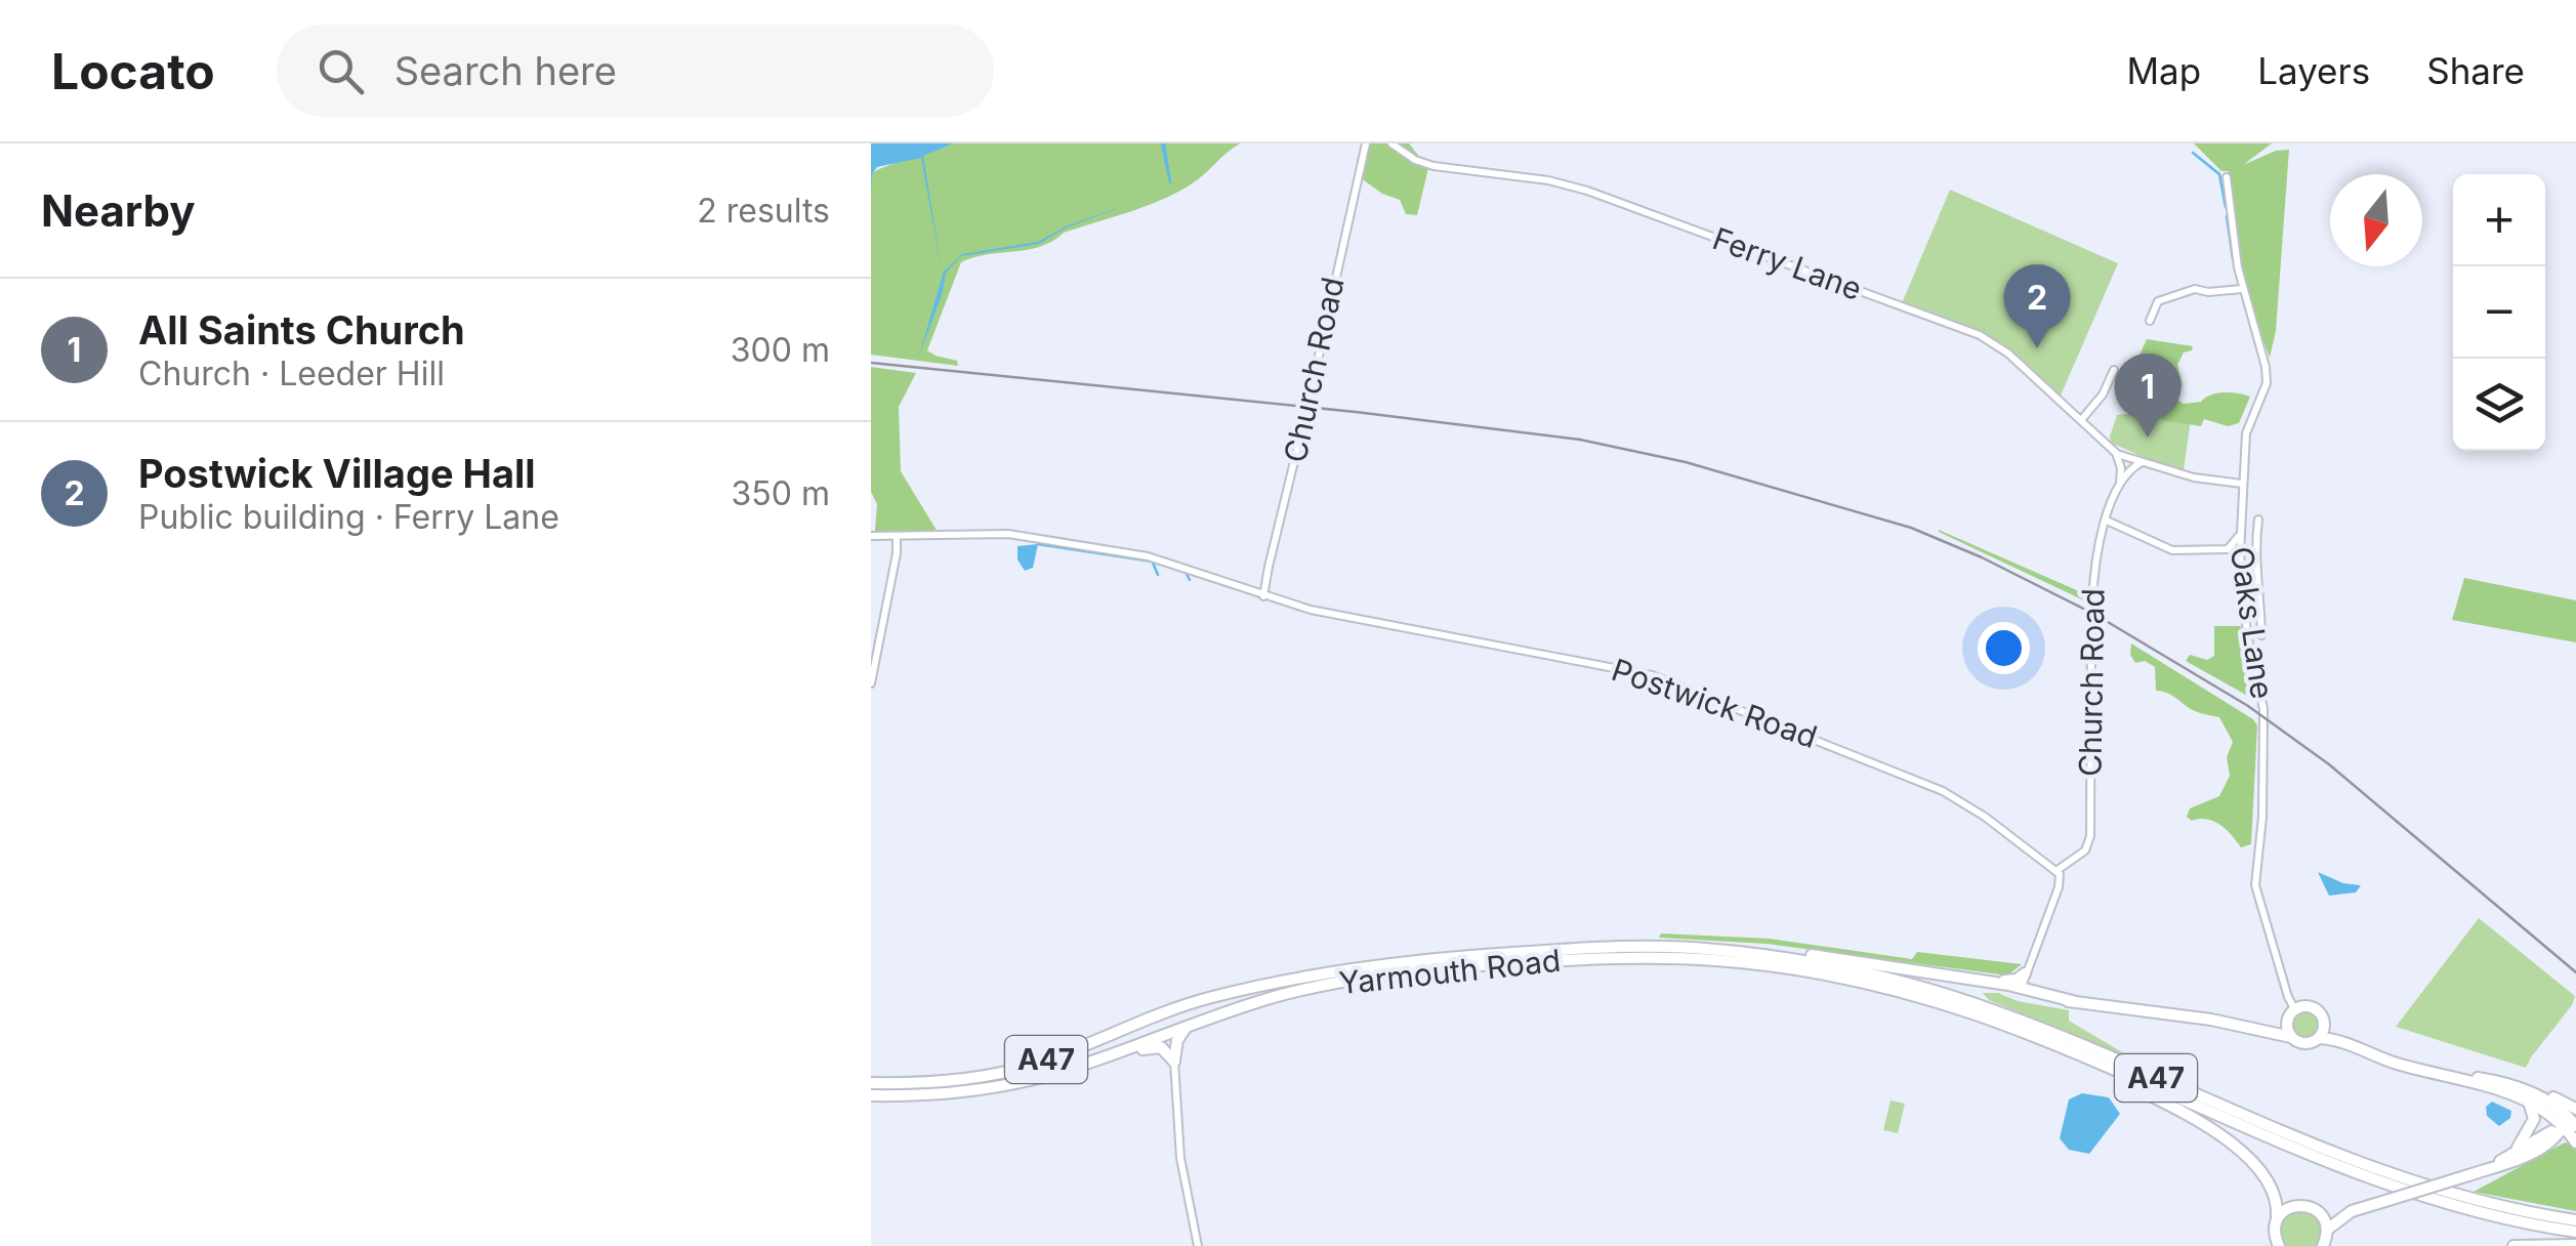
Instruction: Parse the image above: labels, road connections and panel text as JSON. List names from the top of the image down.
{
  "streets": {
    "highway": ["Yarmouth Road", "A47"],
    "street": [
      "Ferry Lane",
      "Church Road",
      "Oaks Lane",
      "Postwick Road"
    ]
  },
  "crossings": [
    ["Church Road", "Postwick Road"],
    ["Yarmouth Road", "A47"]
  ],
  "north": "bottom",
  "page": {
    "header": "Locato",
    "search": "Search here",
    "nav": ["Map", "Layers", "Share"],
    "heading": ["Nearby", "2 results"],
    "map_buttons": ["+", "−"],
    "pins": ["2", "1"],
    "list": [
      {
        "mark": "1",
        "name": "All Saints Church",
        "note": "Church · Leeder Hill",
        "value": "300 m"
      },
      {
        "mark": "2",
        "name": "Postwick Village Hall",
        "note": "Public building · Ferry Lane",
        "value": "350 m"
      }
    ]
  }
}
